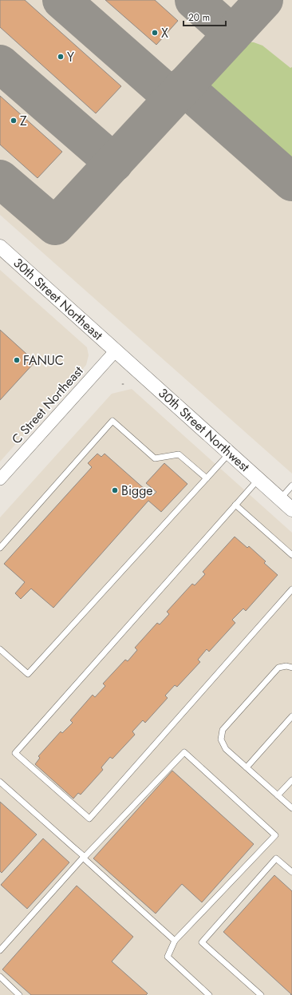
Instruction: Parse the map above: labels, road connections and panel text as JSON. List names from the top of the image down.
{
  "streets": {
    "street": ["30th Street Northeast", "C Street Northeast", "30th Street Northwest"]
  },
  "crossings": [
    ["30th Street Northeast", "C Street Northeast"],
    ["30th Street Northeast", "30th Street Northwest"],
    ["C Street Northeast", "30th Street Northwest"]
  ],
  "places": [
    "X",
    "Y",
    "Z",
    "FANUC",
    "Bigge"
  ],
  "scale_bar": "20 m"
}
